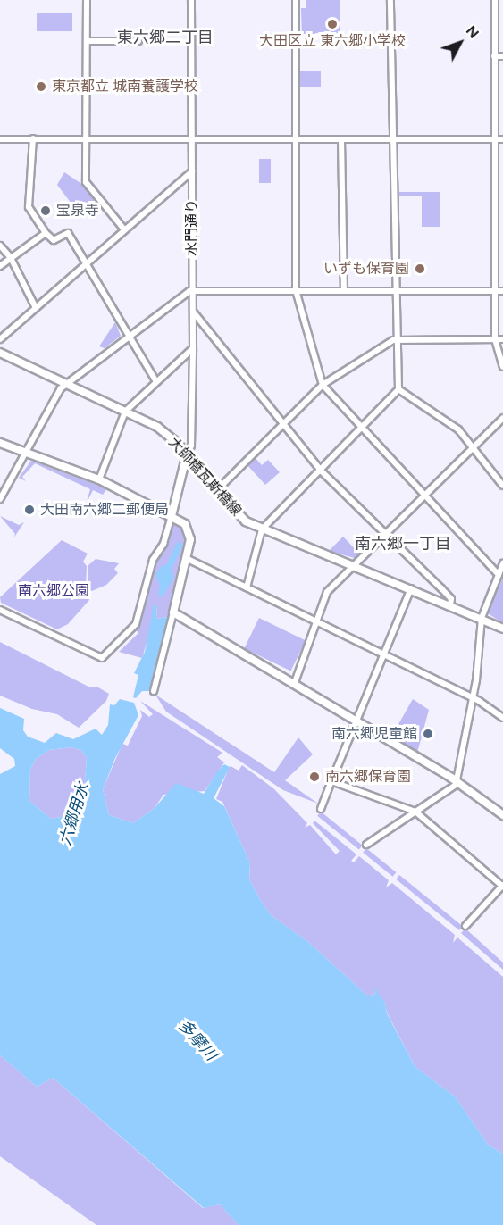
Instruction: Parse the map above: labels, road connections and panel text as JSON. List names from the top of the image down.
{
  "streets": {
    "street": ["水門通り", "大師橋瓦斯橋線"]
  },
  "crossings": [
    ["水門通り", "大師橋瓦斯橋線"]
  ],
  "districts": ["東六郷二丁目", "南六郷一丁目"],
  "water": ["六郷用水", "多摩川"],
  "parks": ["南六郷公園"],
  "places": [
    "大田区立 東六郷小学校",
    "東京都立 城南養護学校",
    "宝泉寺",
    "いずも保育園",
    "大田南六郷二郵便局",
    "南六郷児童館",
    "南六郷保育園"
  ],
  "north": "top right"
}
